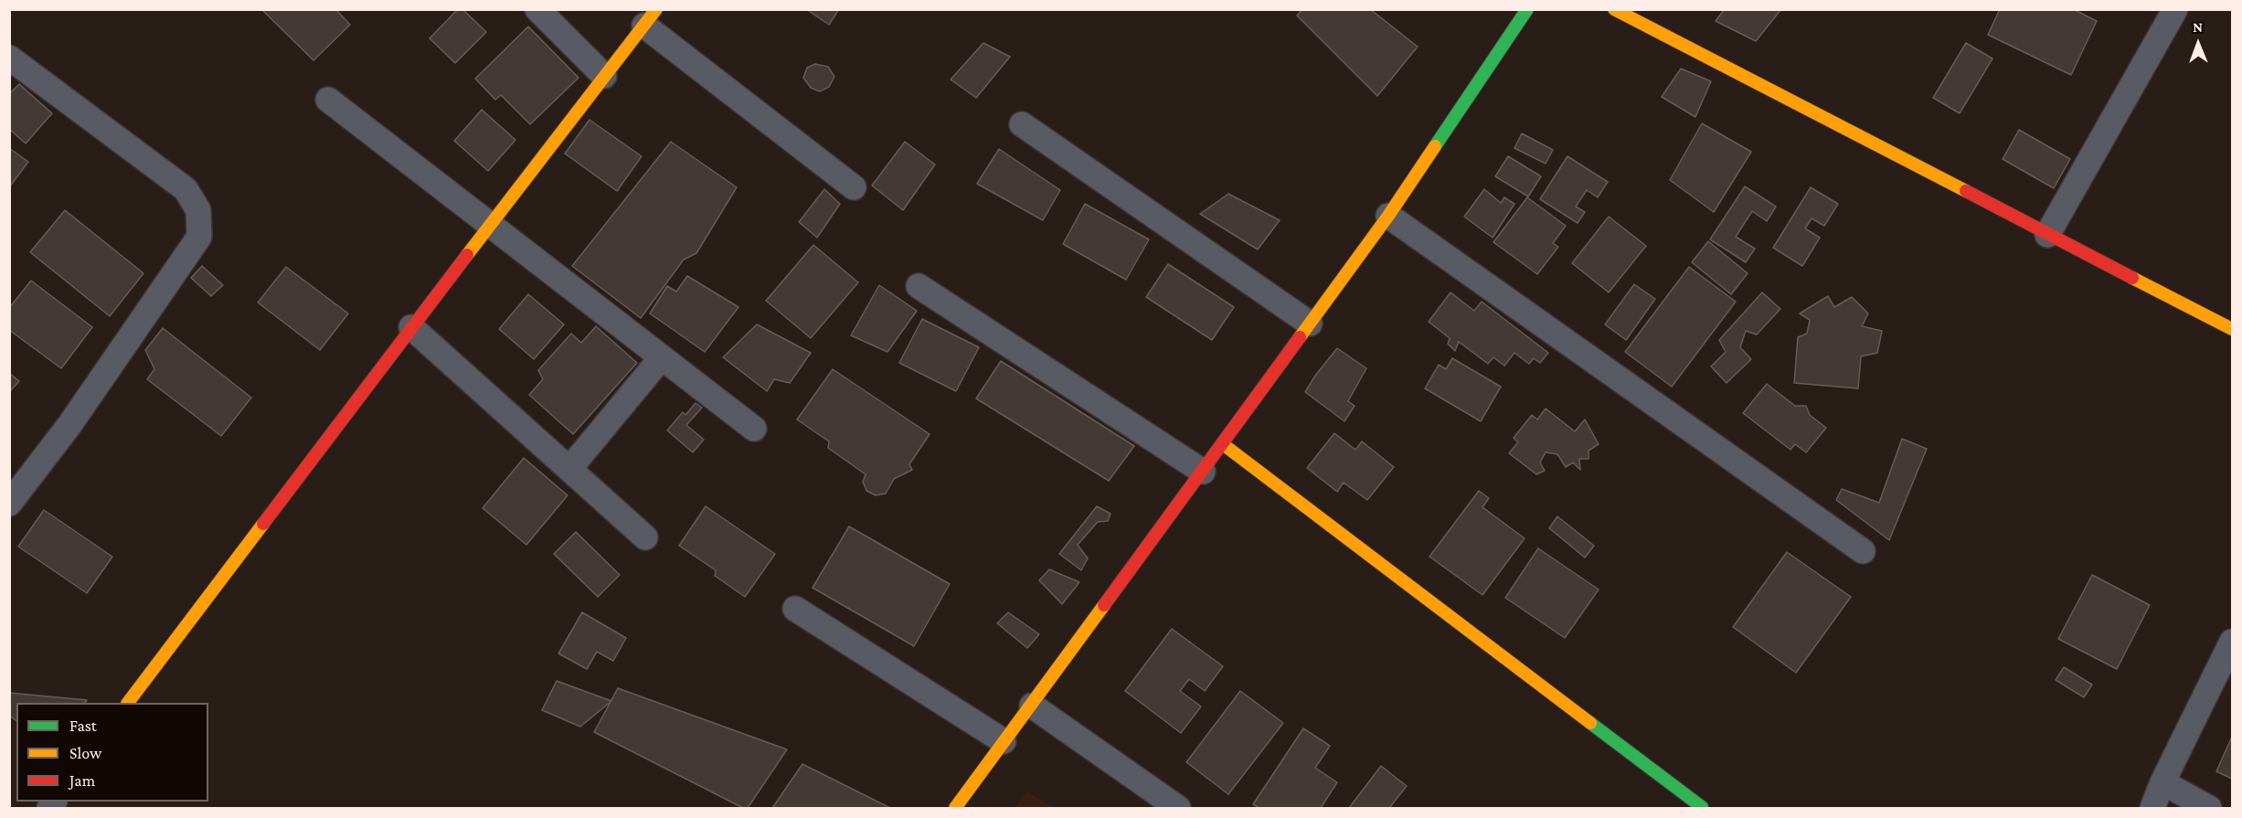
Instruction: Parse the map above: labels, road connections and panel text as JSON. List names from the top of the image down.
{
  "legend": ["Fast", "Slow", "Jam"],
  "north": "top"
}
